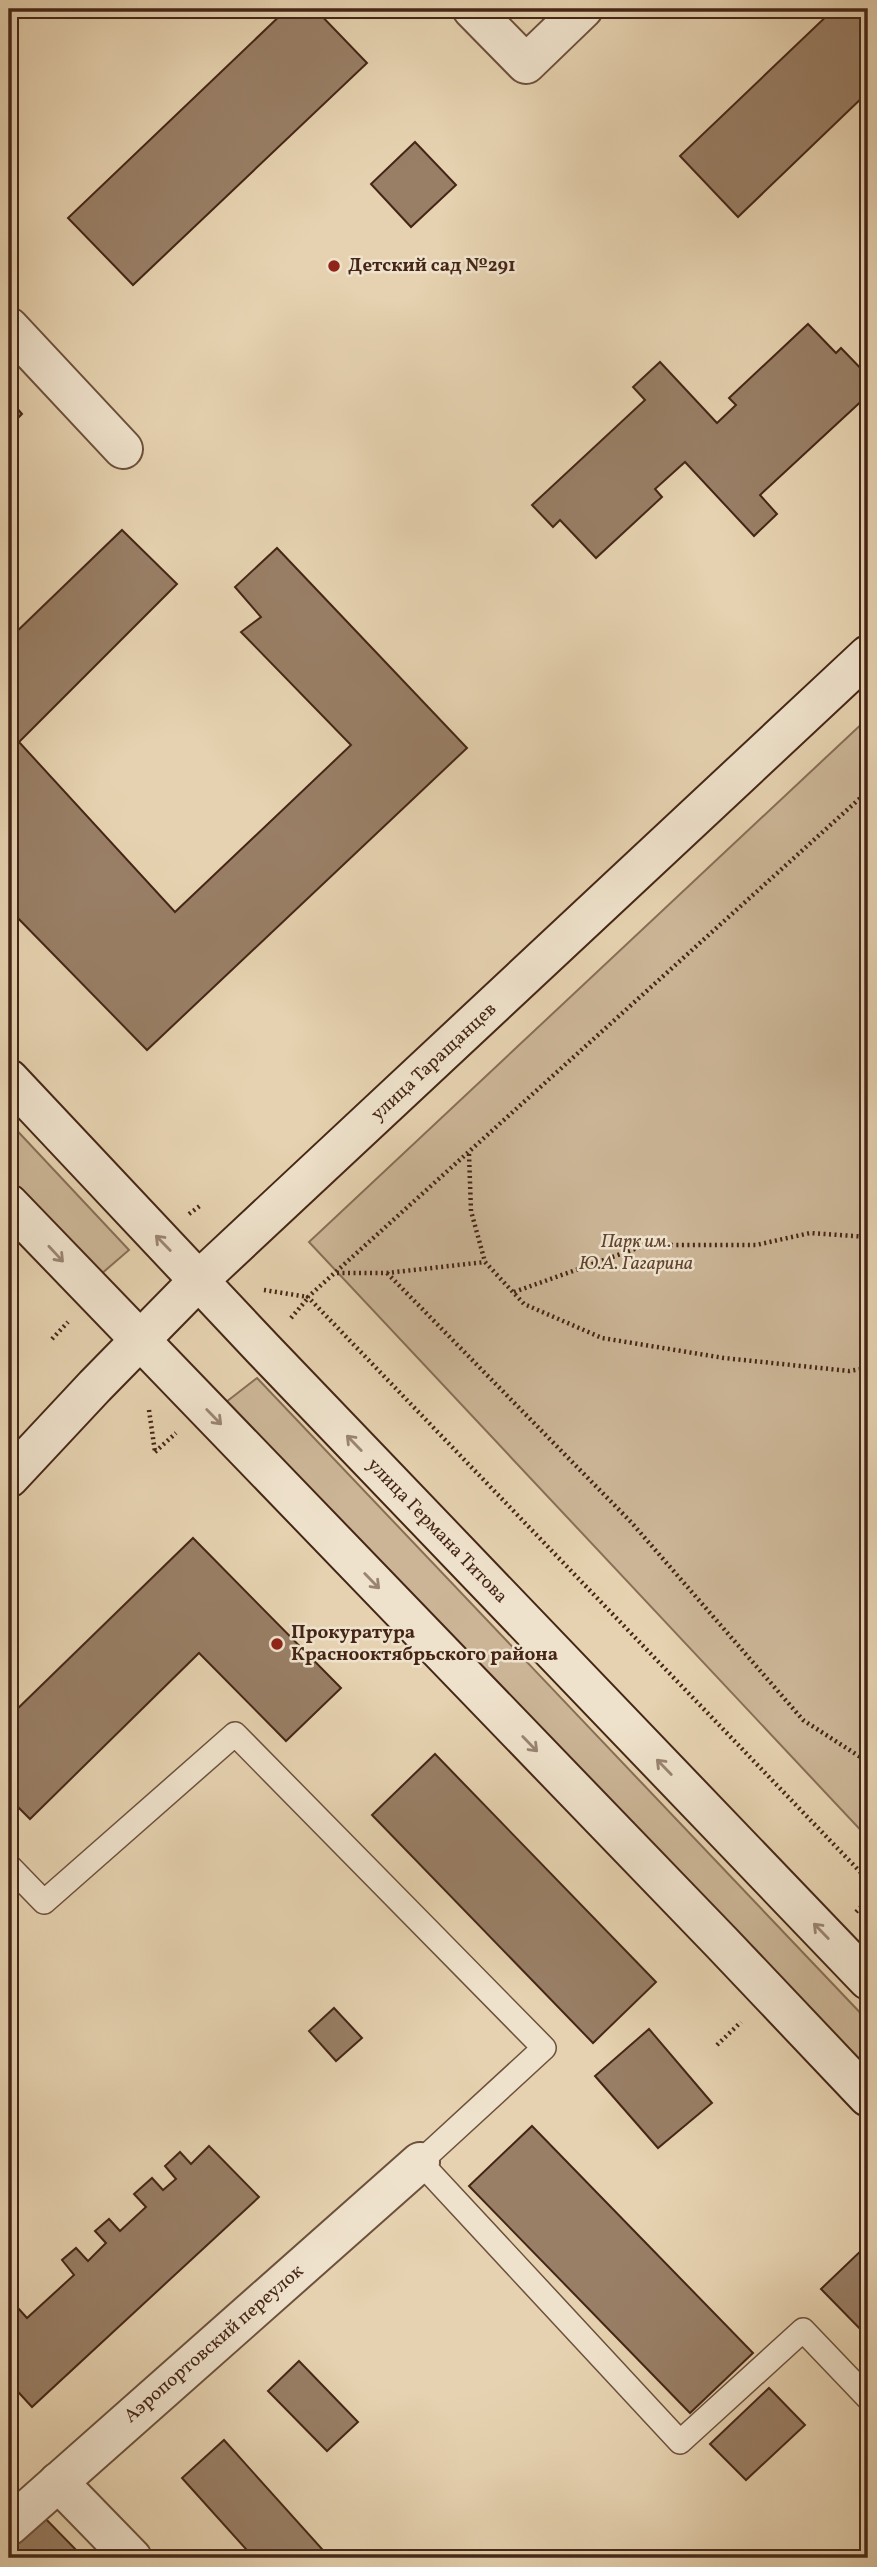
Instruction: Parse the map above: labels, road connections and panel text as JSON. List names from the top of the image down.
{
  "streets": {
    "street": ["улица Таращанцев", "улица Германа Титова", "Аэропортовский переулок"]
  },
  "crossings": [
    ["улица Таращанцев", "улица Германа Титова"]
  ],
  "parks": ["Парк им. Ю.А. Гагарина"],
  "places": ["Детский сад №291", "Прокуратура Краснооктябрьского района"]
}
